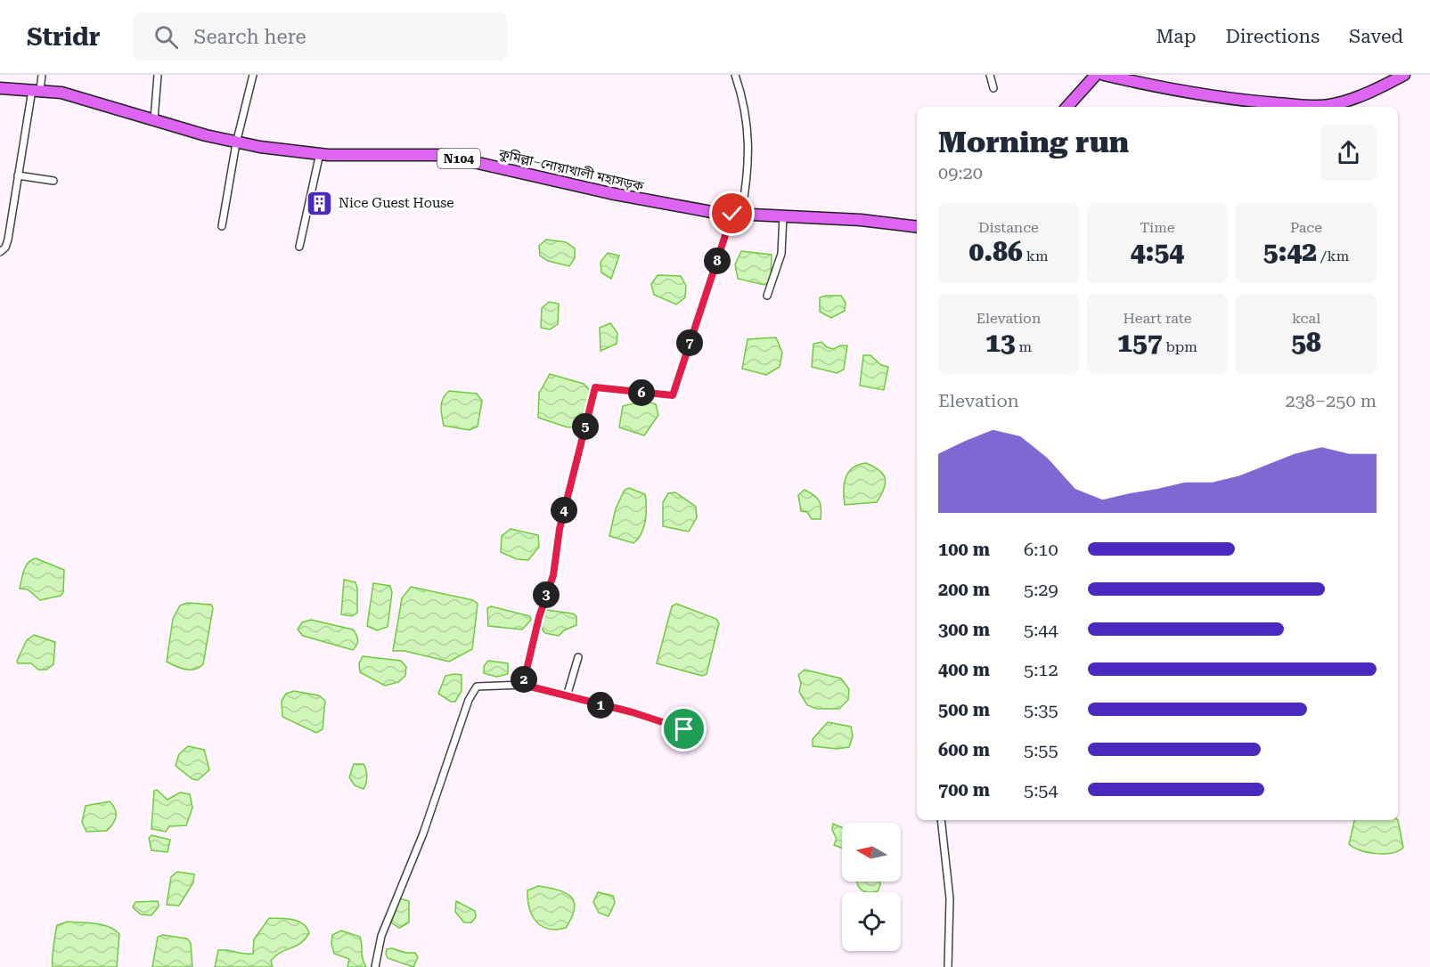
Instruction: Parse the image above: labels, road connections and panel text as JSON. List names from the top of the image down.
{
  "streets": {
    "highway": ["N104", "কুমিল্লা–নোয়াখালী মহাসড়ক"]
  },
  "places": {
    "building": ["Nice Guest House"]
  },
  "north": "left",
  "page": {
    "header": "Stridr",
    "search": "Search here",
    "nav": ["Map", "Directions", "Saved"],
    "heading": ["Morning run", "09:20"],
    "stats": [
      ["Distance", "0.86 km"],
      ["Time", "4:54"],
      ["Pace", "5:42 /km"],
      ["Elevation", "13 m"],
      ["Heart rate", "157 bpm"],
      ["kcal", "58"]
    ],
    "pins": [
      "8",
      "7",
      "6",
      "5",
      "4",
      "3",
      "2",
      "1"
    ],
    "chart": ["Elevation", "238–250 m"],
    "list": [
      {
        "name": "100 m",
        "note": "6:10"
      },
      {
        "name": "200 m",
        "note": "5:29"
      },
      {
        "name": "300 m",
        "note": "5:44"
      },
      {
        "name": "400 m",
        "note": "5:12"
      },
      {
        "name": "500 m",
        "note": "5:35"
      },
      {
        "name": "600 m",
        "note": "5:55"
      },
      {
        "name": "700 m",
        "note": "5:54"
      }
    ]
  }
}
